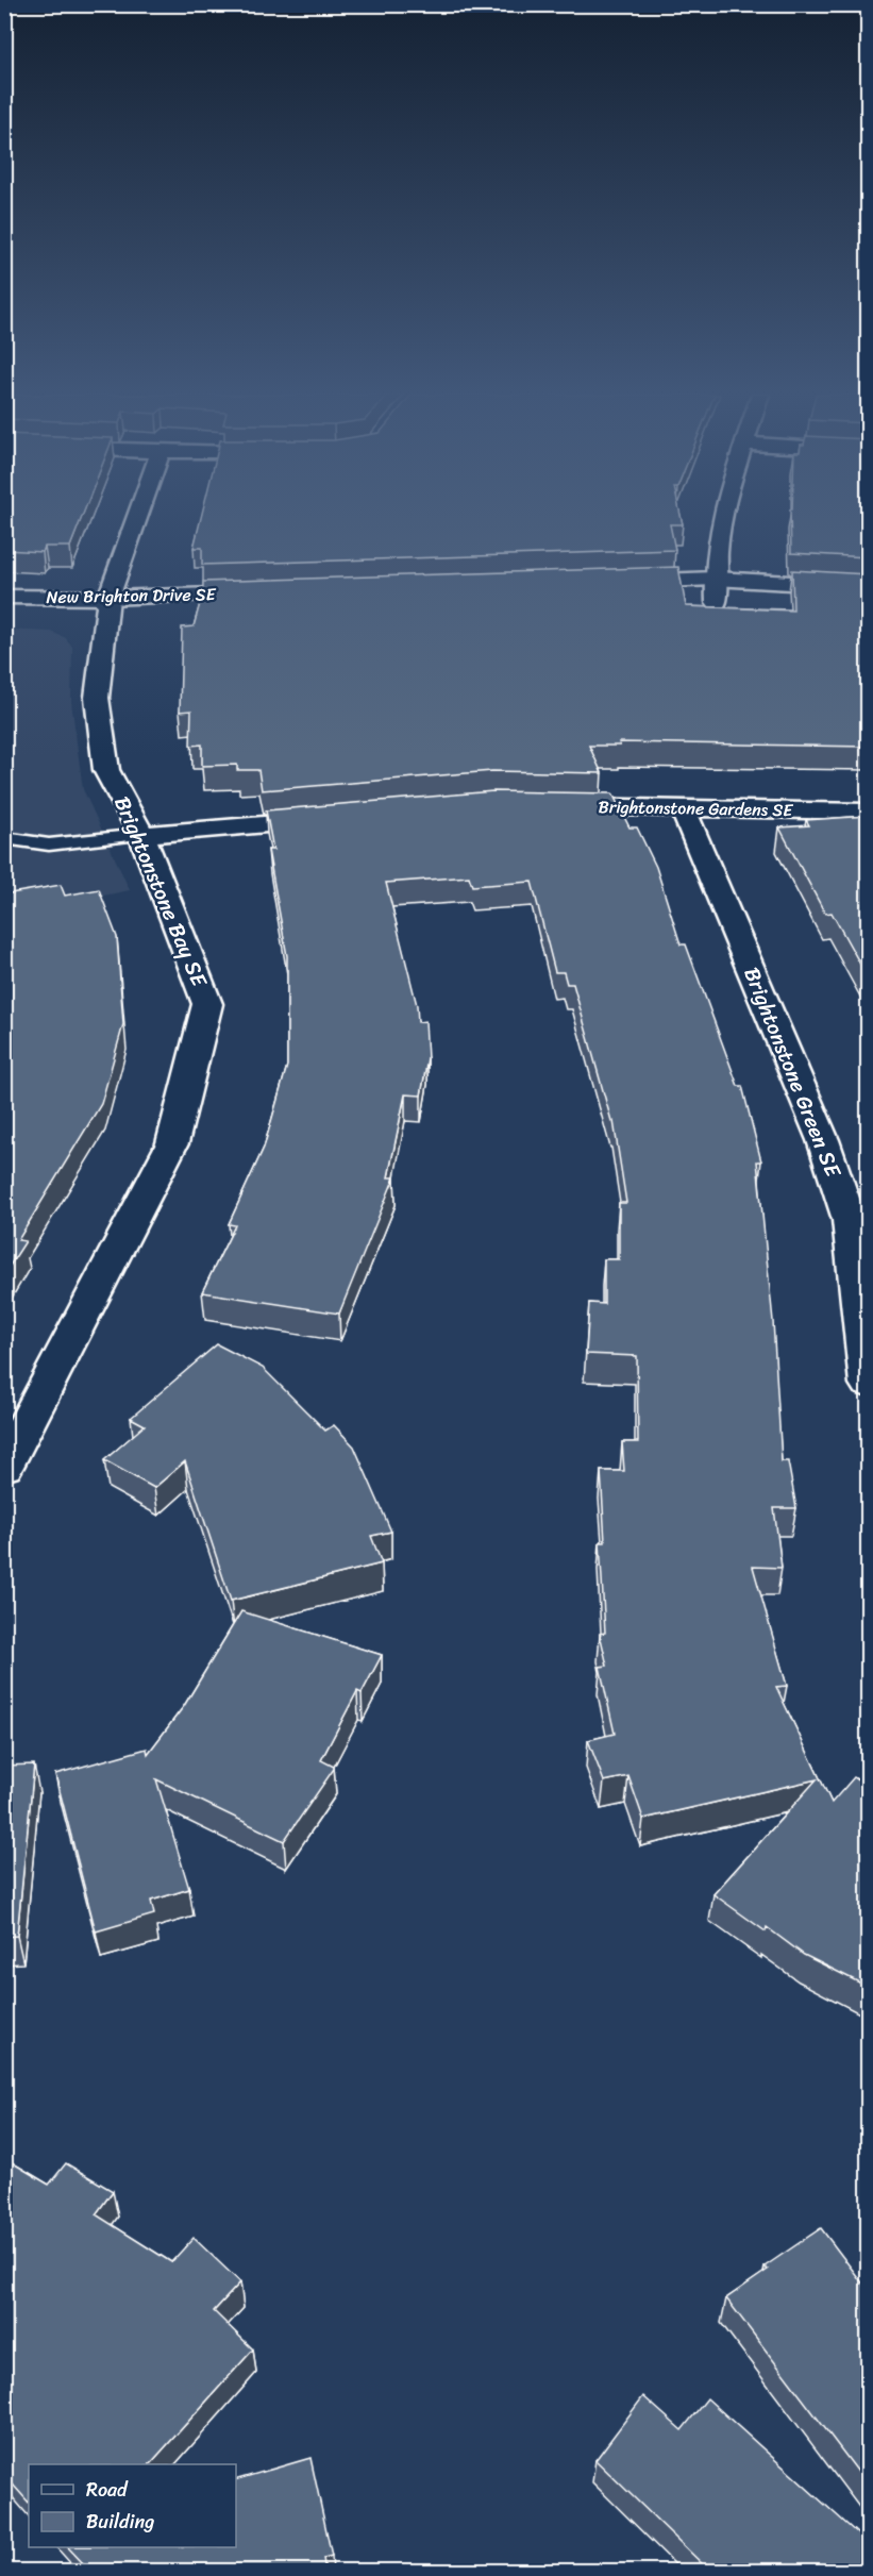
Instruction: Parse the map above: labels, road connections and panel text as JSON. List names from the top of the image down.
{
  "streets": {
    "street": [
      "New Brighton Drive SE",
      "Brightonstone Gardens SE",
      "Brightonstone Bay SE",
      "Brightonstone Green SE"
    ]
  },
  "crossings": [
    ["New Brighton Drive SE", "Brightonstone Bay SE"],
    ["Brightonstone Gardens SE", "Brightonstone Green SE"]
  ],
  "legend": ["Road", "Building"]
}
